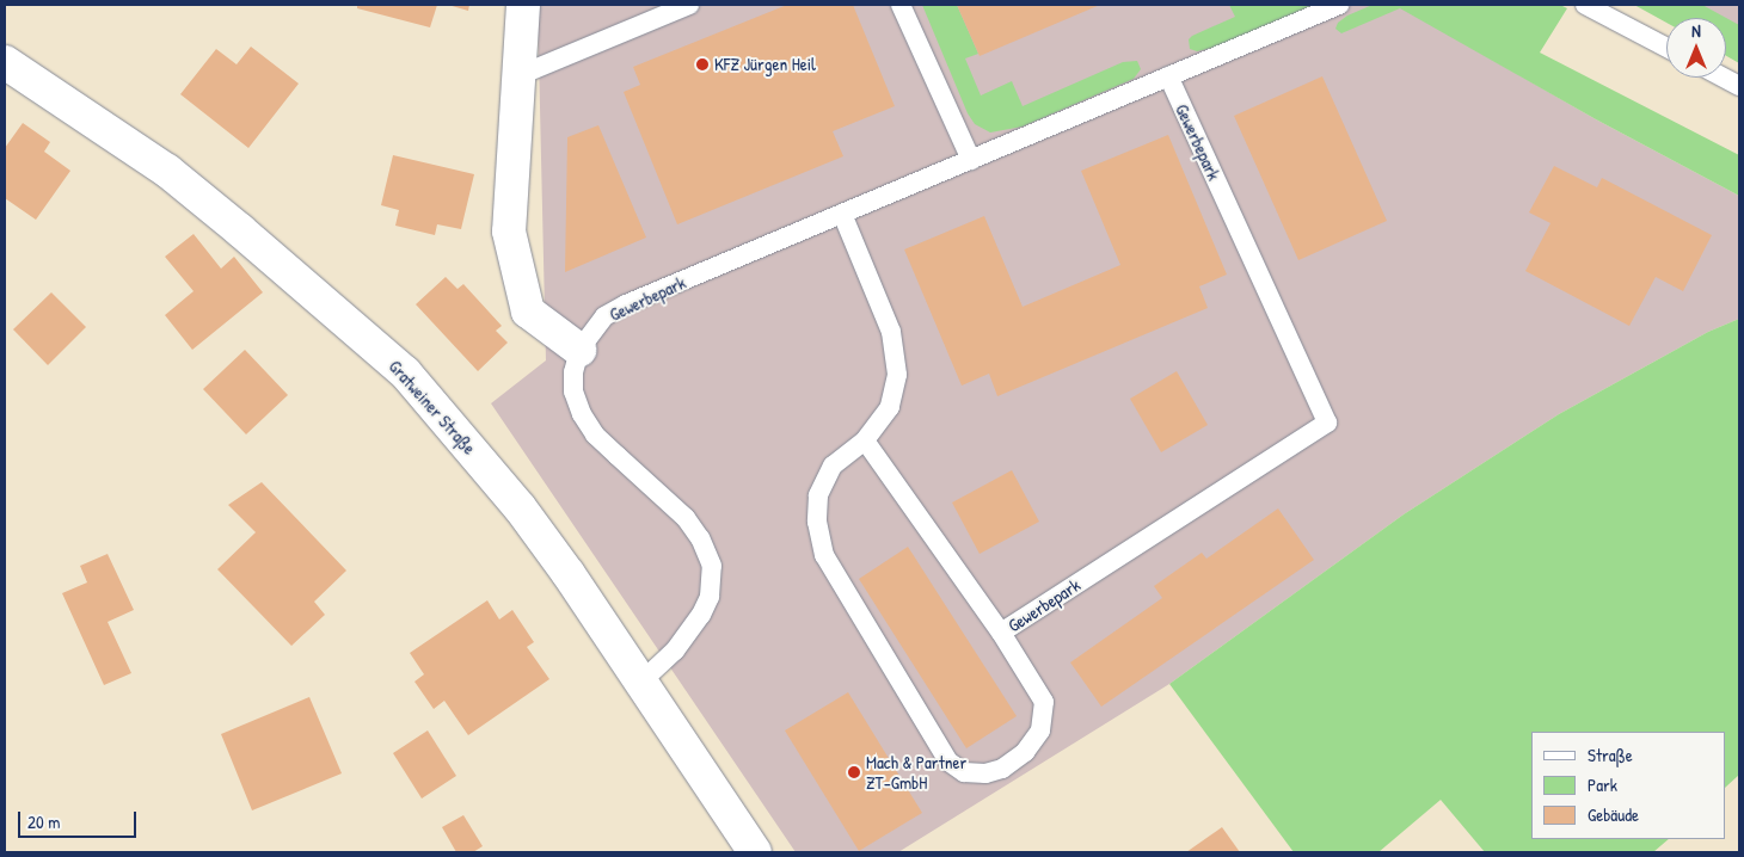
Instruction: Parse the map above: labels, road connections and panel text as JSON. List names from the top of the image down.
{
  "streets": {
    "main road": ["Gratweiner Straße"],
    "lane": ["Gewerbepark"]
  },
  "crossings": [
    ["Gewerbepark", "Gratweiner Straße"]
  ],
  "places": ["KFZ Jürgen Heil", "Mach & Partner ZT-GmbH"],
  "legend": ["Straße", "Park", "Gebäude"],
  "scale_bar": "20 m",
  "north": "top"
}
